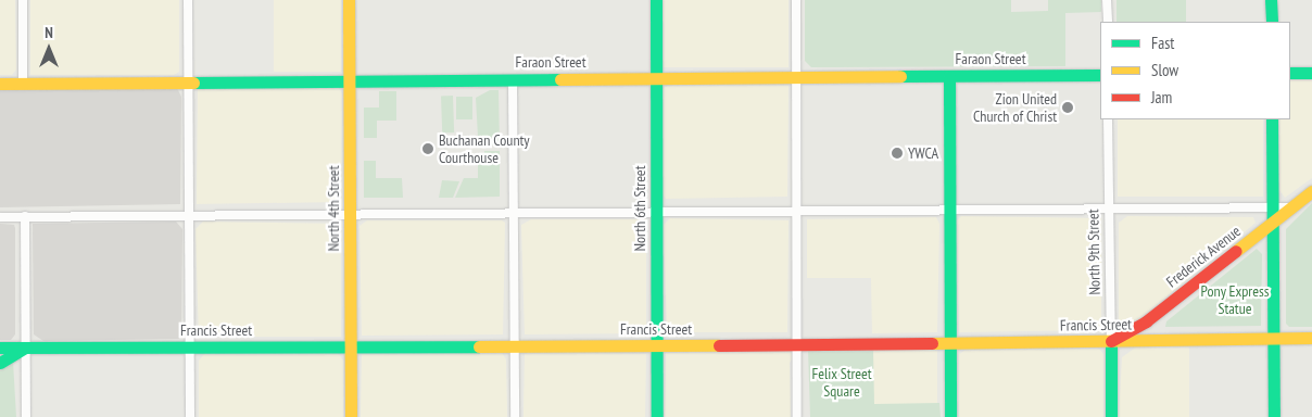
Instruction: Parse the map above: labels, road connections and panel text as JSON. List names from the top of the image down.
{
  "streets": {
    "main road": [
      "Faraon Street",
      "North 4th Street",
      "North 6th Street",
      "North 9th Street",
      "Frederick Avenue",
      "Francis Street"
    ]
  },
  "crossings": [
    ["Faraon Street", "North 4th Street"],
    ["Faraon Street", "North 6th Street"],
    ["North 4th Street", "Francis Street"],
    ["North 6th Street", "Francis Street"],
    ["North 9th Street", "Frederick Avenue"],
    ["North 9th Street", "Francis Street"],
    ["Frederick Avenue", "Francis Street"]
  ],
  "parks": ["Pony Express Statue", "Felix Street Square"],
  "places": ["Zion United Church of Christ", "Buchanan County Courthouse", "YWCA"],
  "legend": ["Fast", "Slow", "Jam"],
  "north": "top"
}
